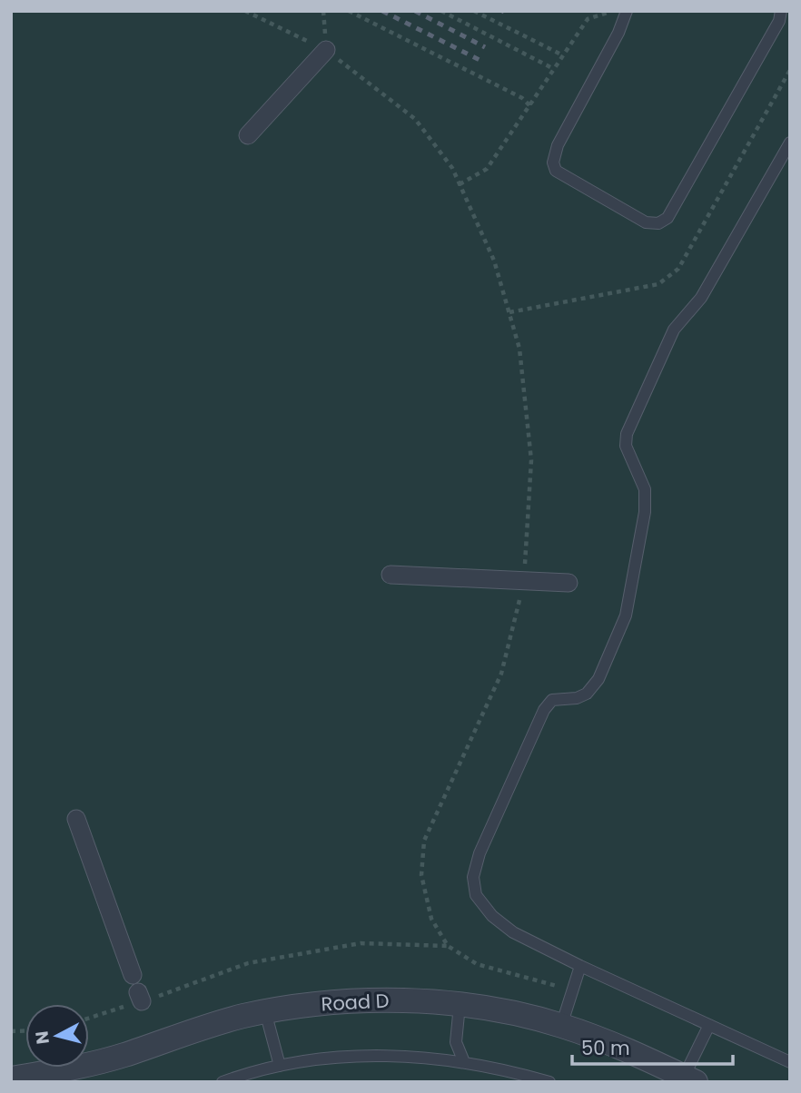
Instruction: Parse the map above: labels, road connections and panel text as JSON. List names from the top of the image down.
{
  "streets": {
    "street": ["Road D"]
  },
  "scale_bar": "50 m",
  "north": "left"
}
